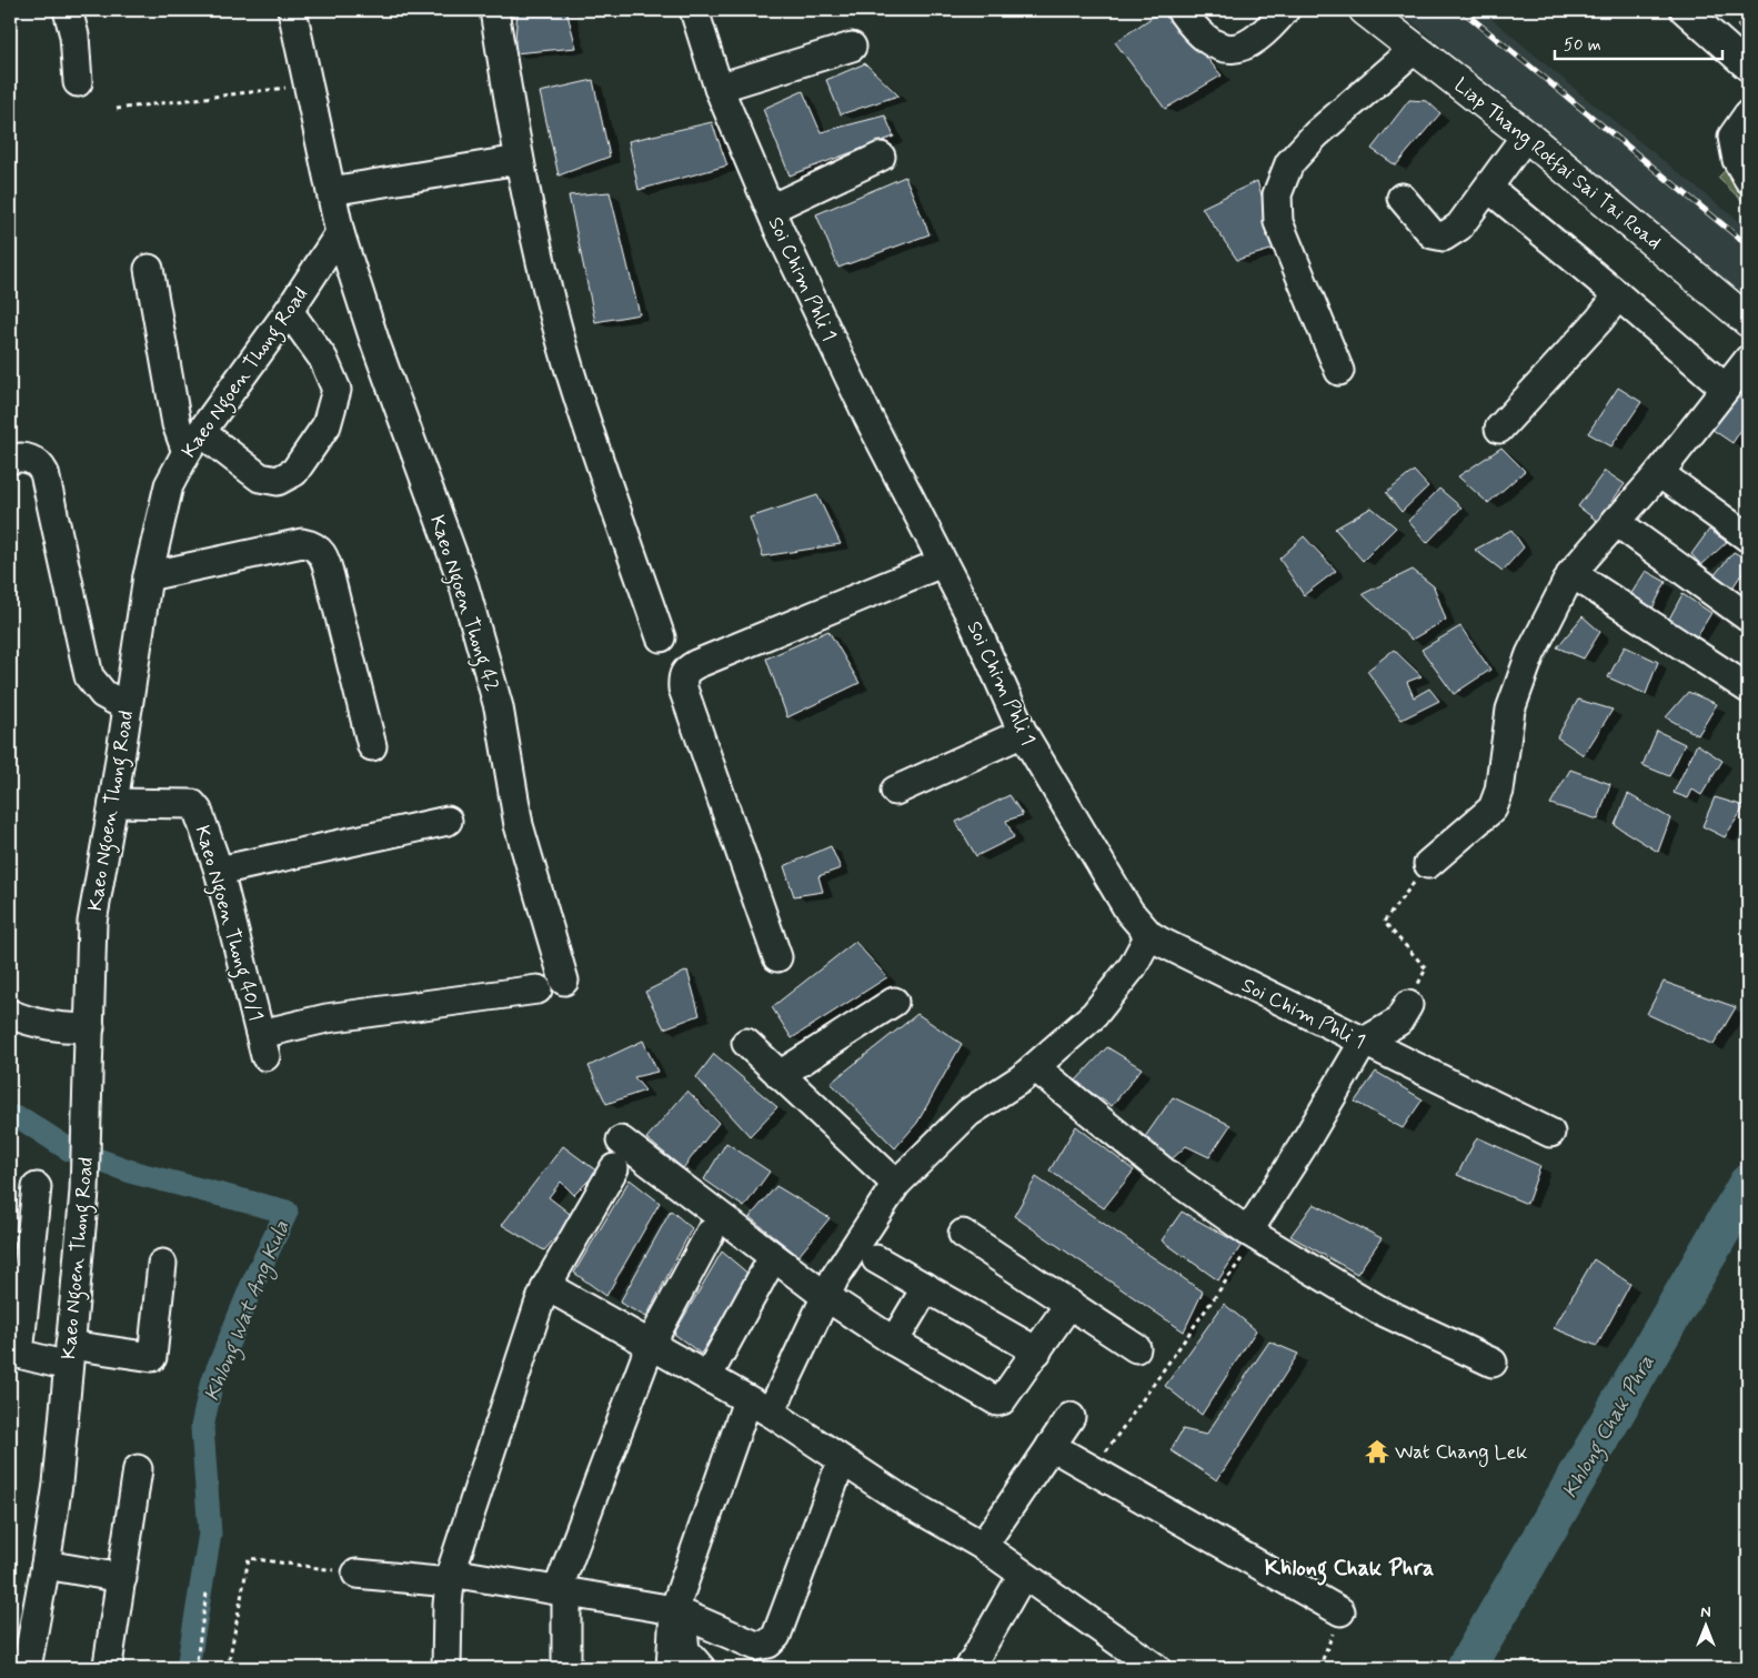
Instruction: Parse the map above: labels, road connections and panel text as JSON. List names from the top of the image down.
{
  "streets": {
    "main road": ["Liap Thang Rotfai Sai Tai Road"],
    "street": [
      "Soi Chim Phli 1",
      "Kaeo Ngoen Thong Road",
      "Kaeo Ngoen Thong 42",
      "Kaeo Ngoen Thong 40/1"
    ]
  },
  "crossings": [
    ["Kaeo Ngoen Thong Road", "Kaeo Ngoen Thong 42"],
    ["Kaeo Ngoen Thong Road", "Kaeo Ngoen Thong 40/1"]
  ],
  "districts": ["Khlong Chak Phra"],
  "water": ["Khlong Wat Ang Kula", "Khlong Chak Phra"],
  "places": {
    "temple": ["Wat Chang Lek"]
  },
  "scale_bar": "50 m",
  "north": "top"
}
